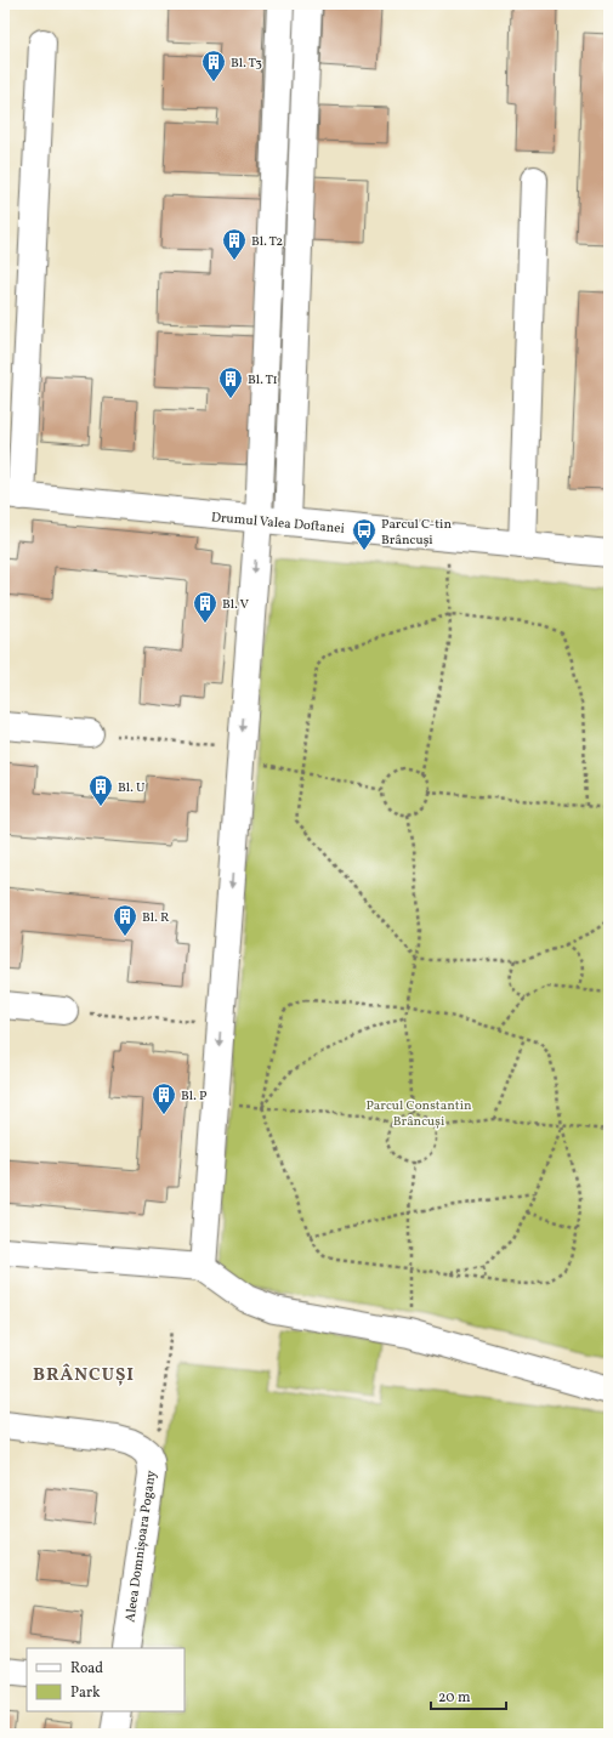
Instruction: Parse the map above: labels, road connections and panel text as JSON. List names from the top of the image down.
{
  "streets": {
    "street": ["Drumul Valea Doftanei", "Aleea Domnișoara Pogany"]
  },
  "districts": ["BRÂNCUȘI"],
  "parks": ["Parcul Constantin Brâncuși"],
  "places": {
    "building": [
      "Bl. T3",
      "Bl. T2",
      "Bl. T1",
      "Bl. V",
      "Bl. U",
      "Bl. R",
      "Bl. P"
    ],
    "bus stop": ["Parcul C-tin Brâncuși"]
  },
  "legend": ["Road", "Park"],
  "scale_bar": "20 m"
}
